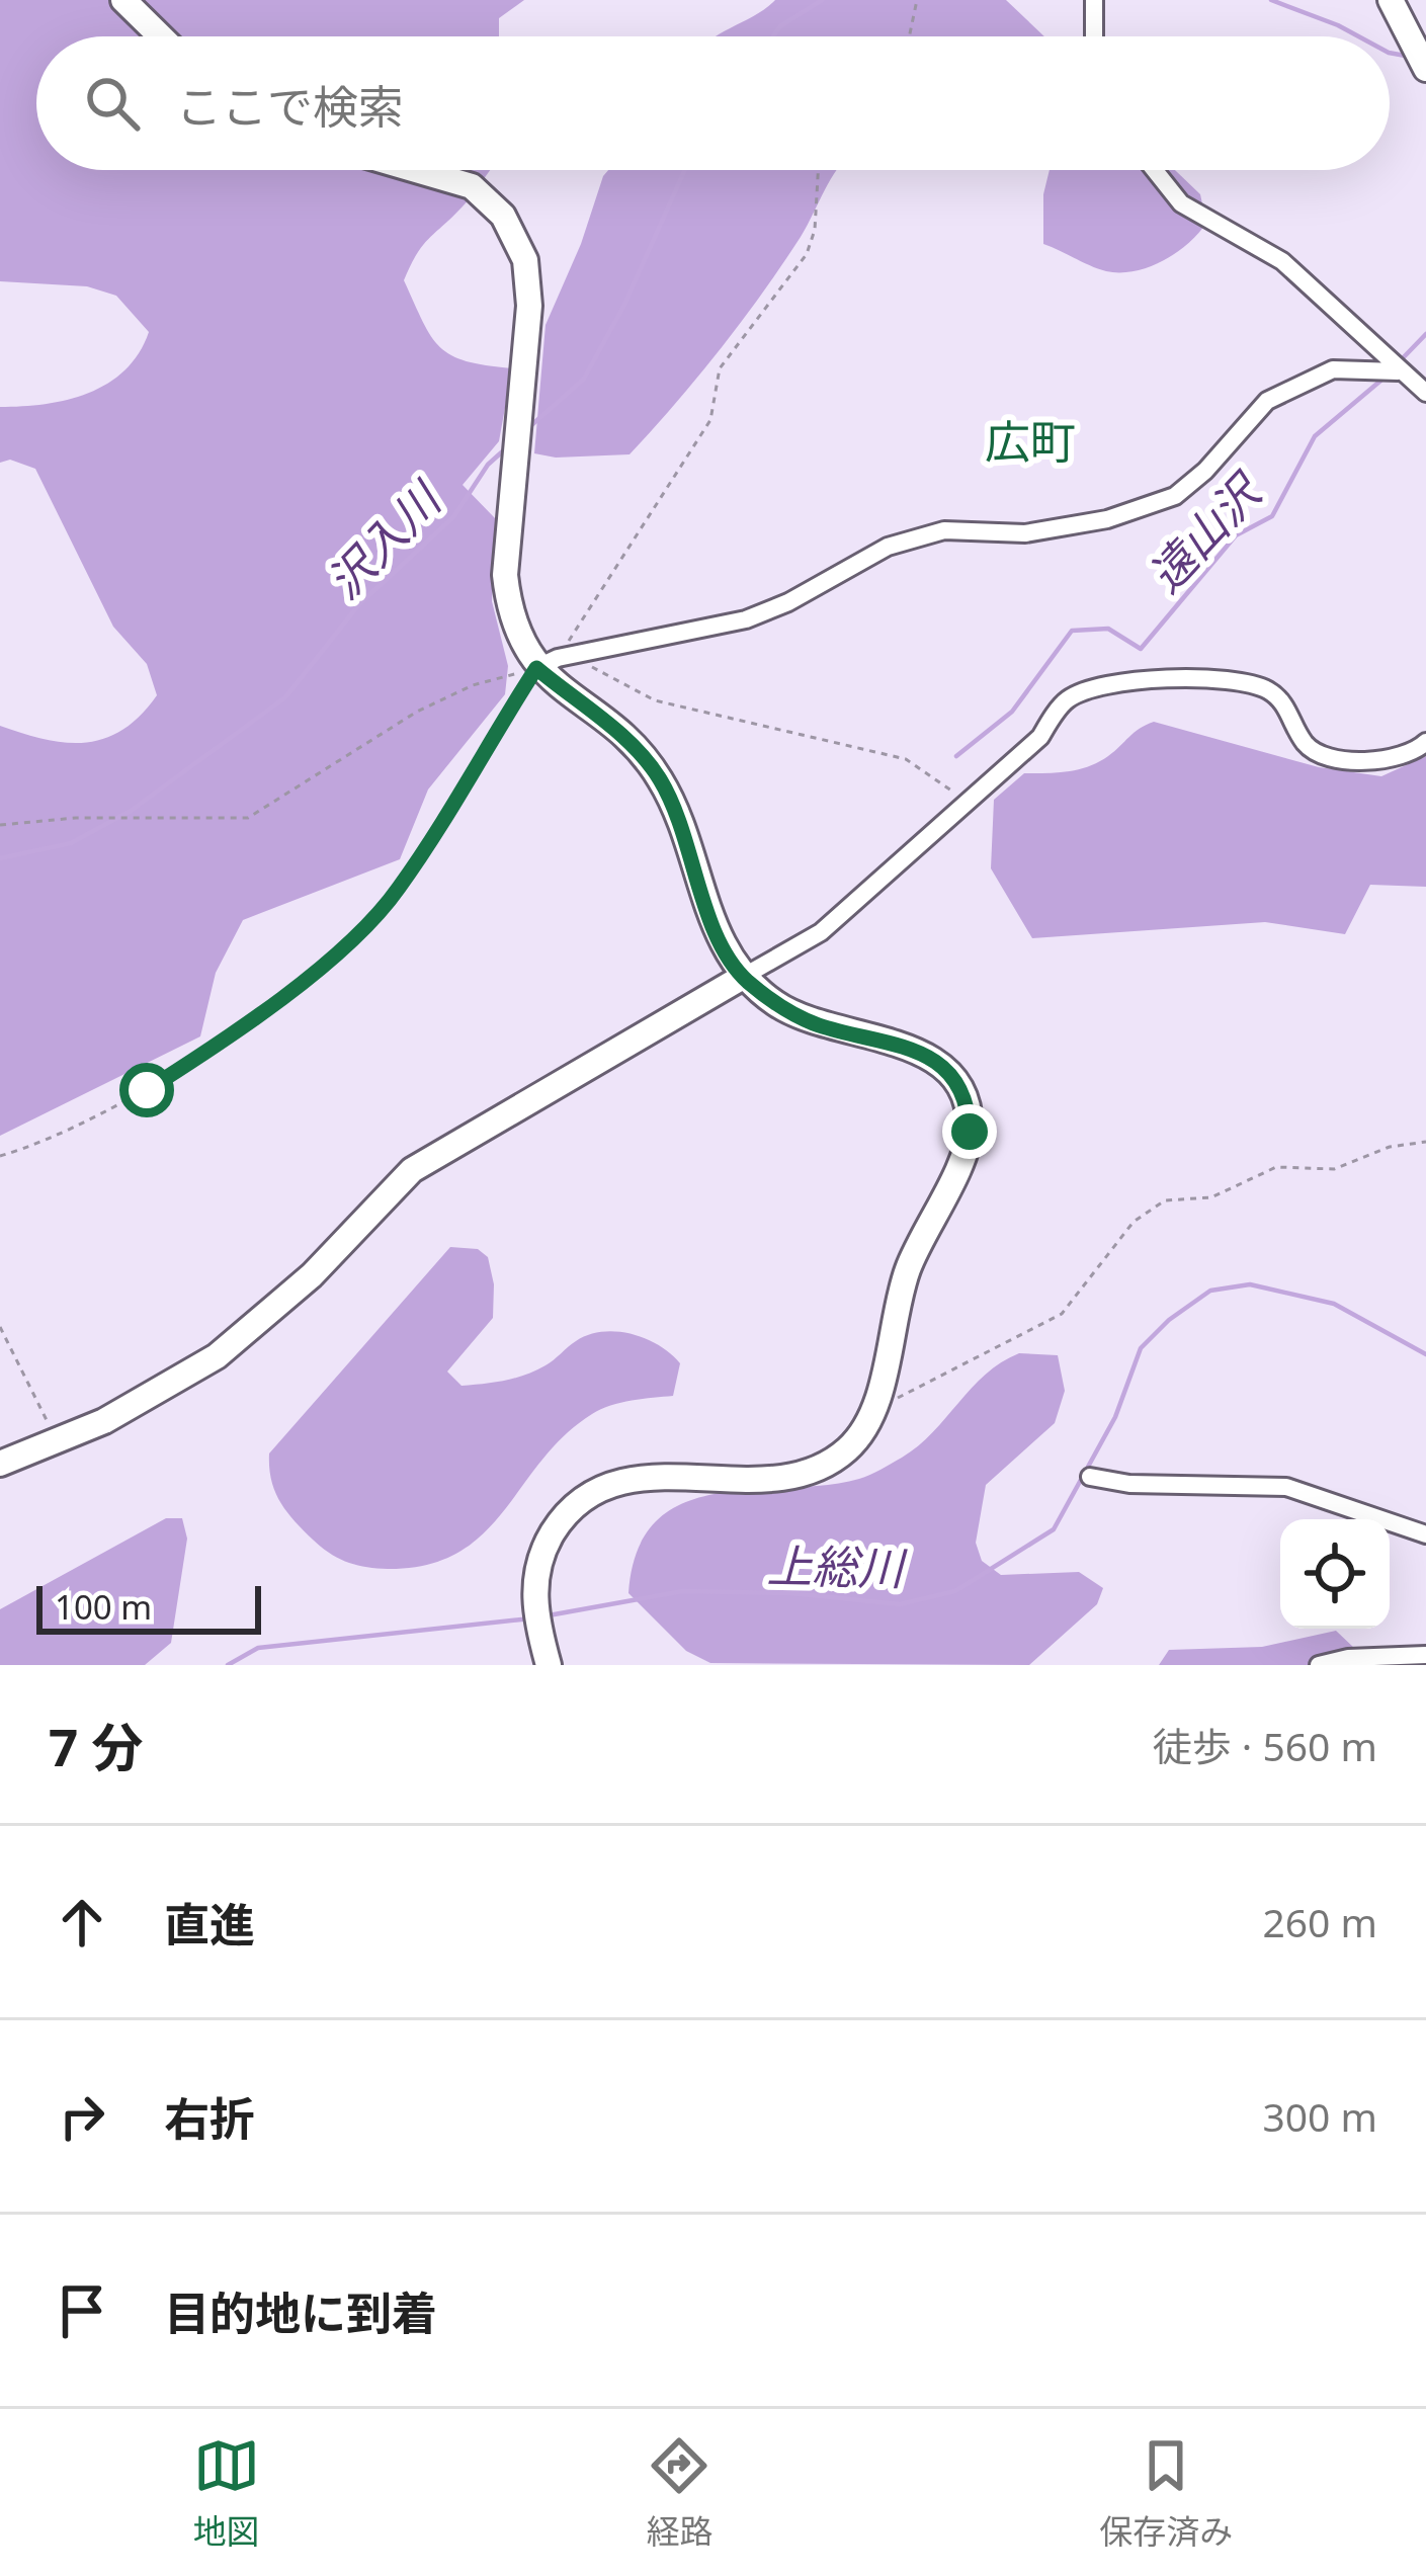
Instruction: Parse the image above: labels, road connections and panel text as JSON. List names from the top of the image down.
{
  "districts": ["広町"],
  "water": ["遠山沢", "沢入川", "上総川"],
  "scale_bar": "100 m",
  "page": {
    "search": "ここで検索",
    "scale": "100 m",
    "heading": ["7 分", "徒歩 · 560 m"],
    "list": [
      ["直進", "260 m"],
      ["右折", "300 m"],
      "目的地に到着"
    ],
    "nav": ["地図", "経路", "保存済み"]
  }
}
